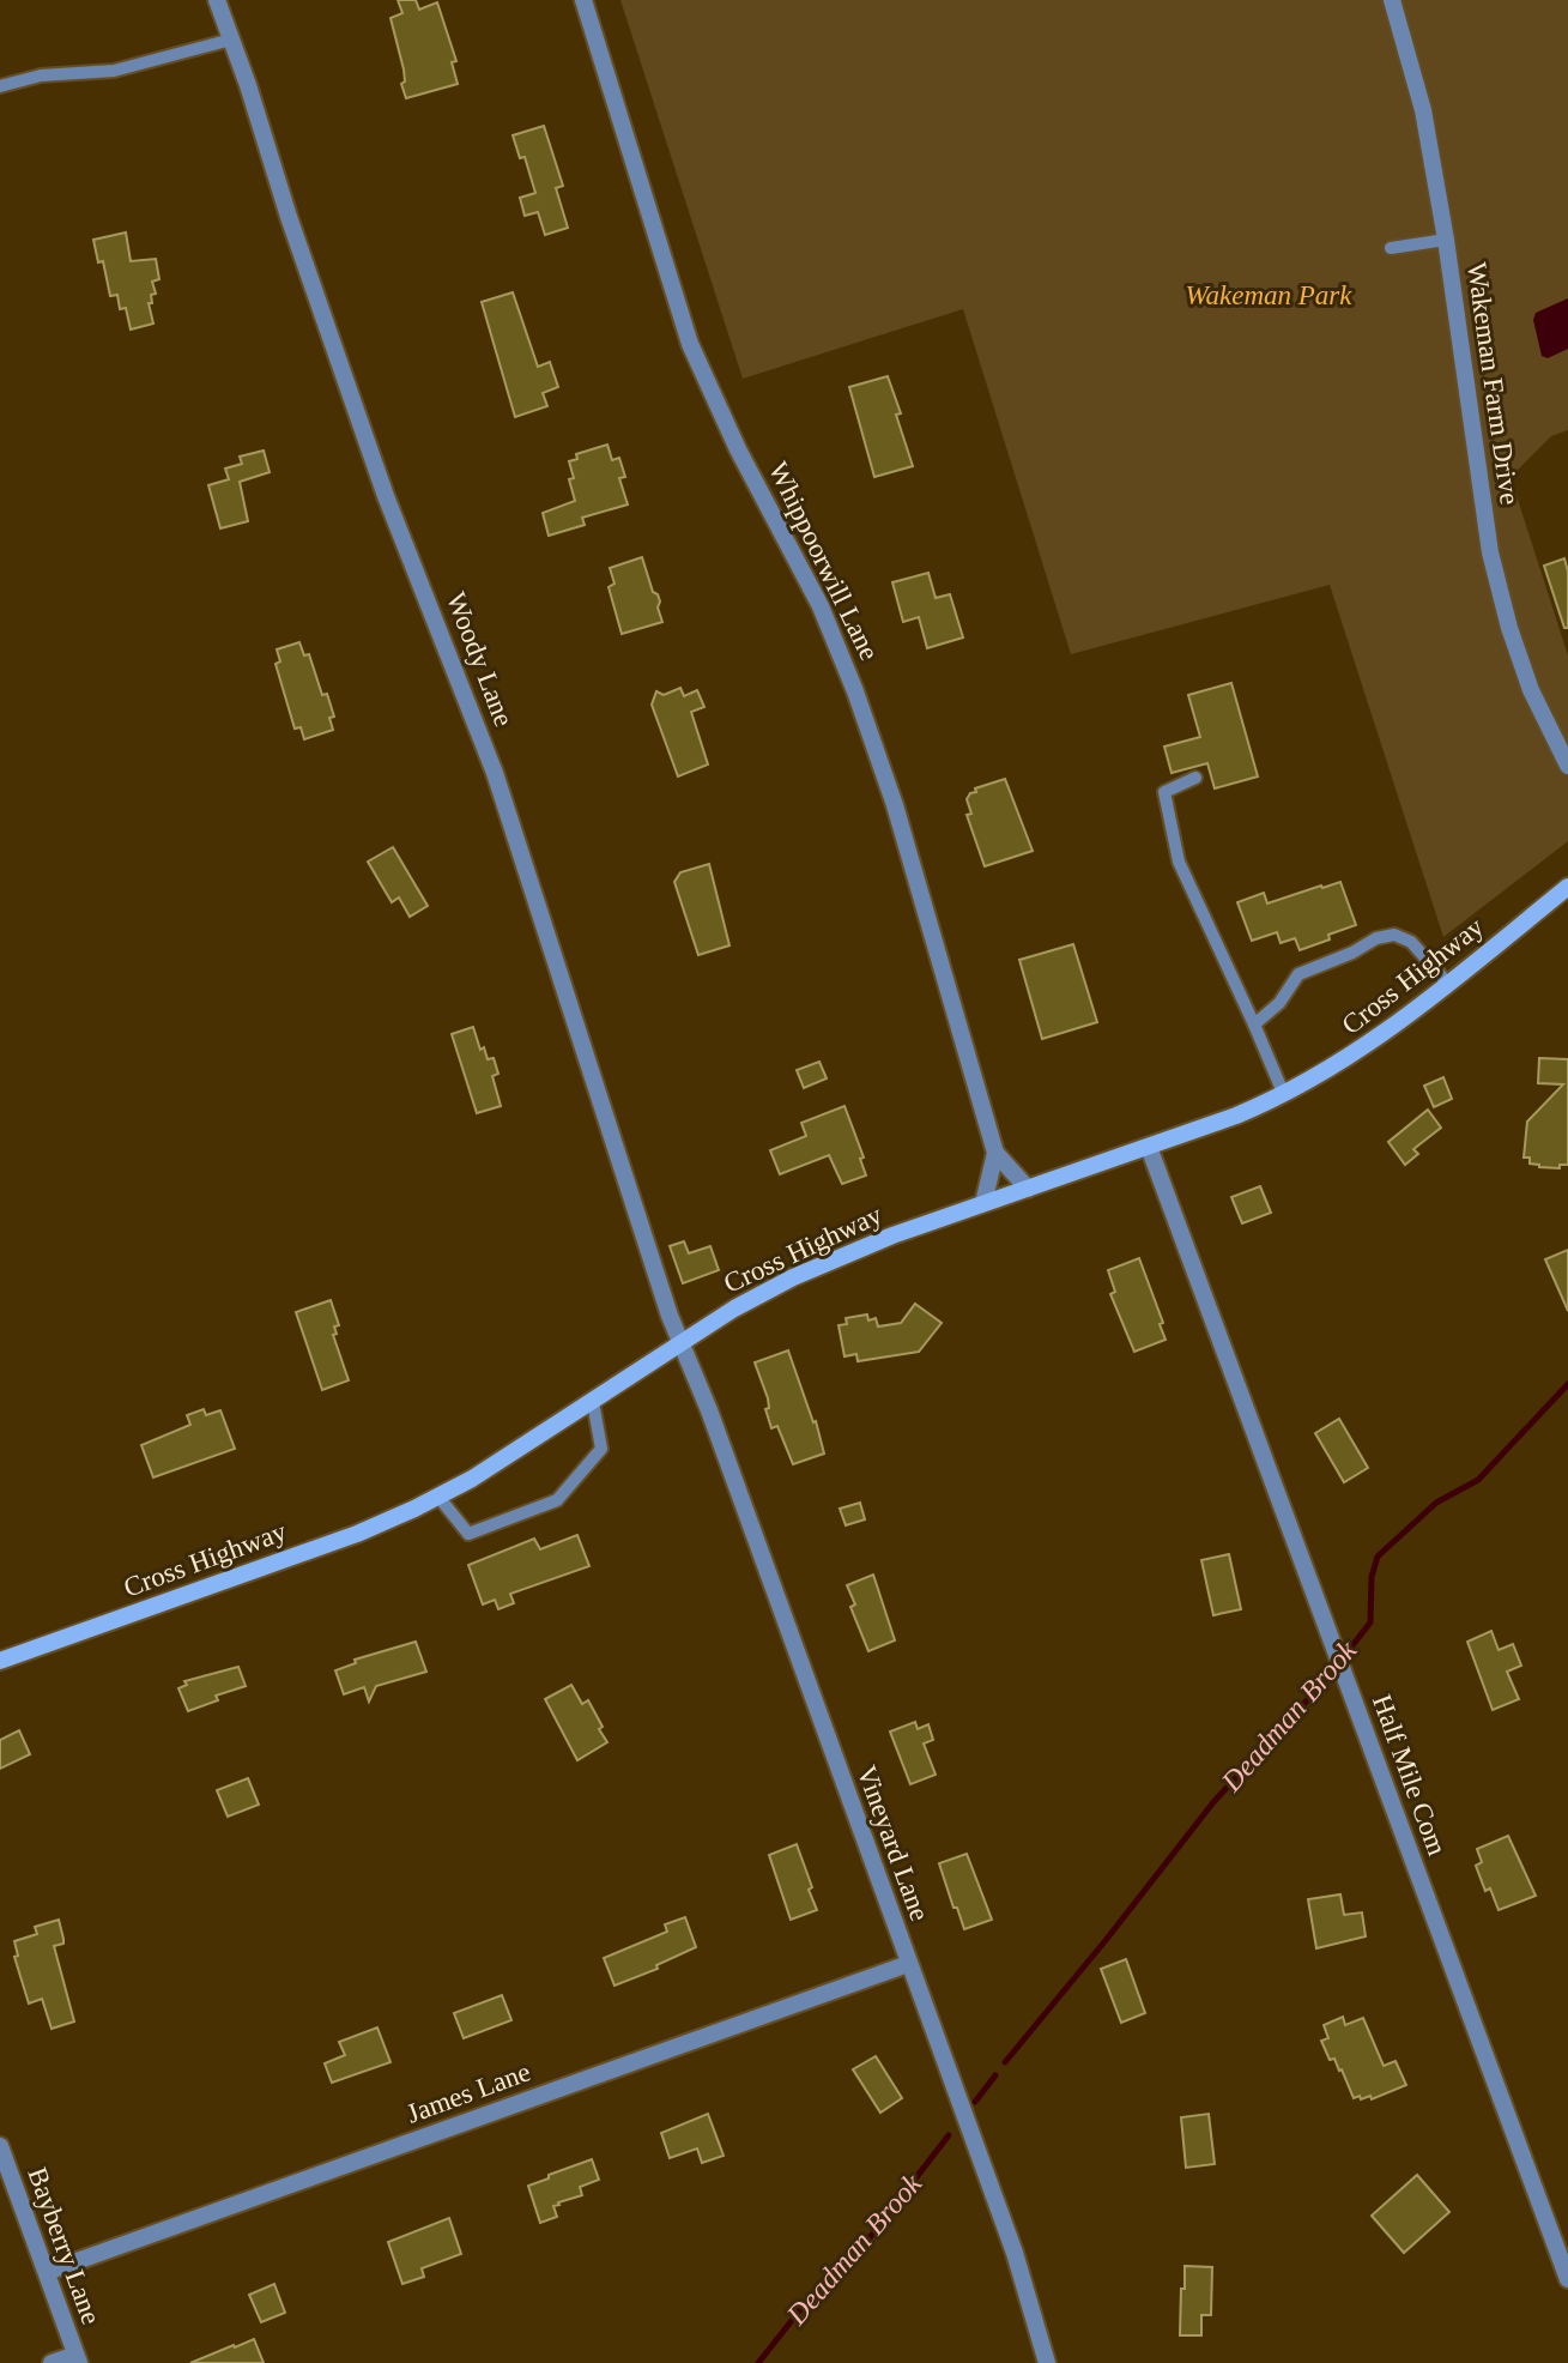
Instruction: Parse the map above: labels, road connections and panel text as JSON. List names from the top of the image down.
{
  "streets": {
    "street": [
      "Wakeman Farm Drive",
      "Whippoorwill Lane",
      "Woody Lane",
      "Cross Highway",
      "Half Mile Com",
      "Vineyard Lane",
      "James Lane",
      "Bayberry Lane"
    ]
  },
  "crossings": [
    ["Whippoorwill Lane", "Cross Highway"],
    ["Woody Lane", "Cross Highway"],
    ["Woody Lane", "Vineyard Lane"],
    ["Cross Highway", "Half Mile Com"],
    ["Cross Highway", "Vineyard Lane"],
    ["Vineyard Lane", "James Lane"],
    ["James Lane", "Bayberry Lane"]
  ],
  "water": ["Deadman Brook"],
  "parks": ["Wakeman Park"]
}
